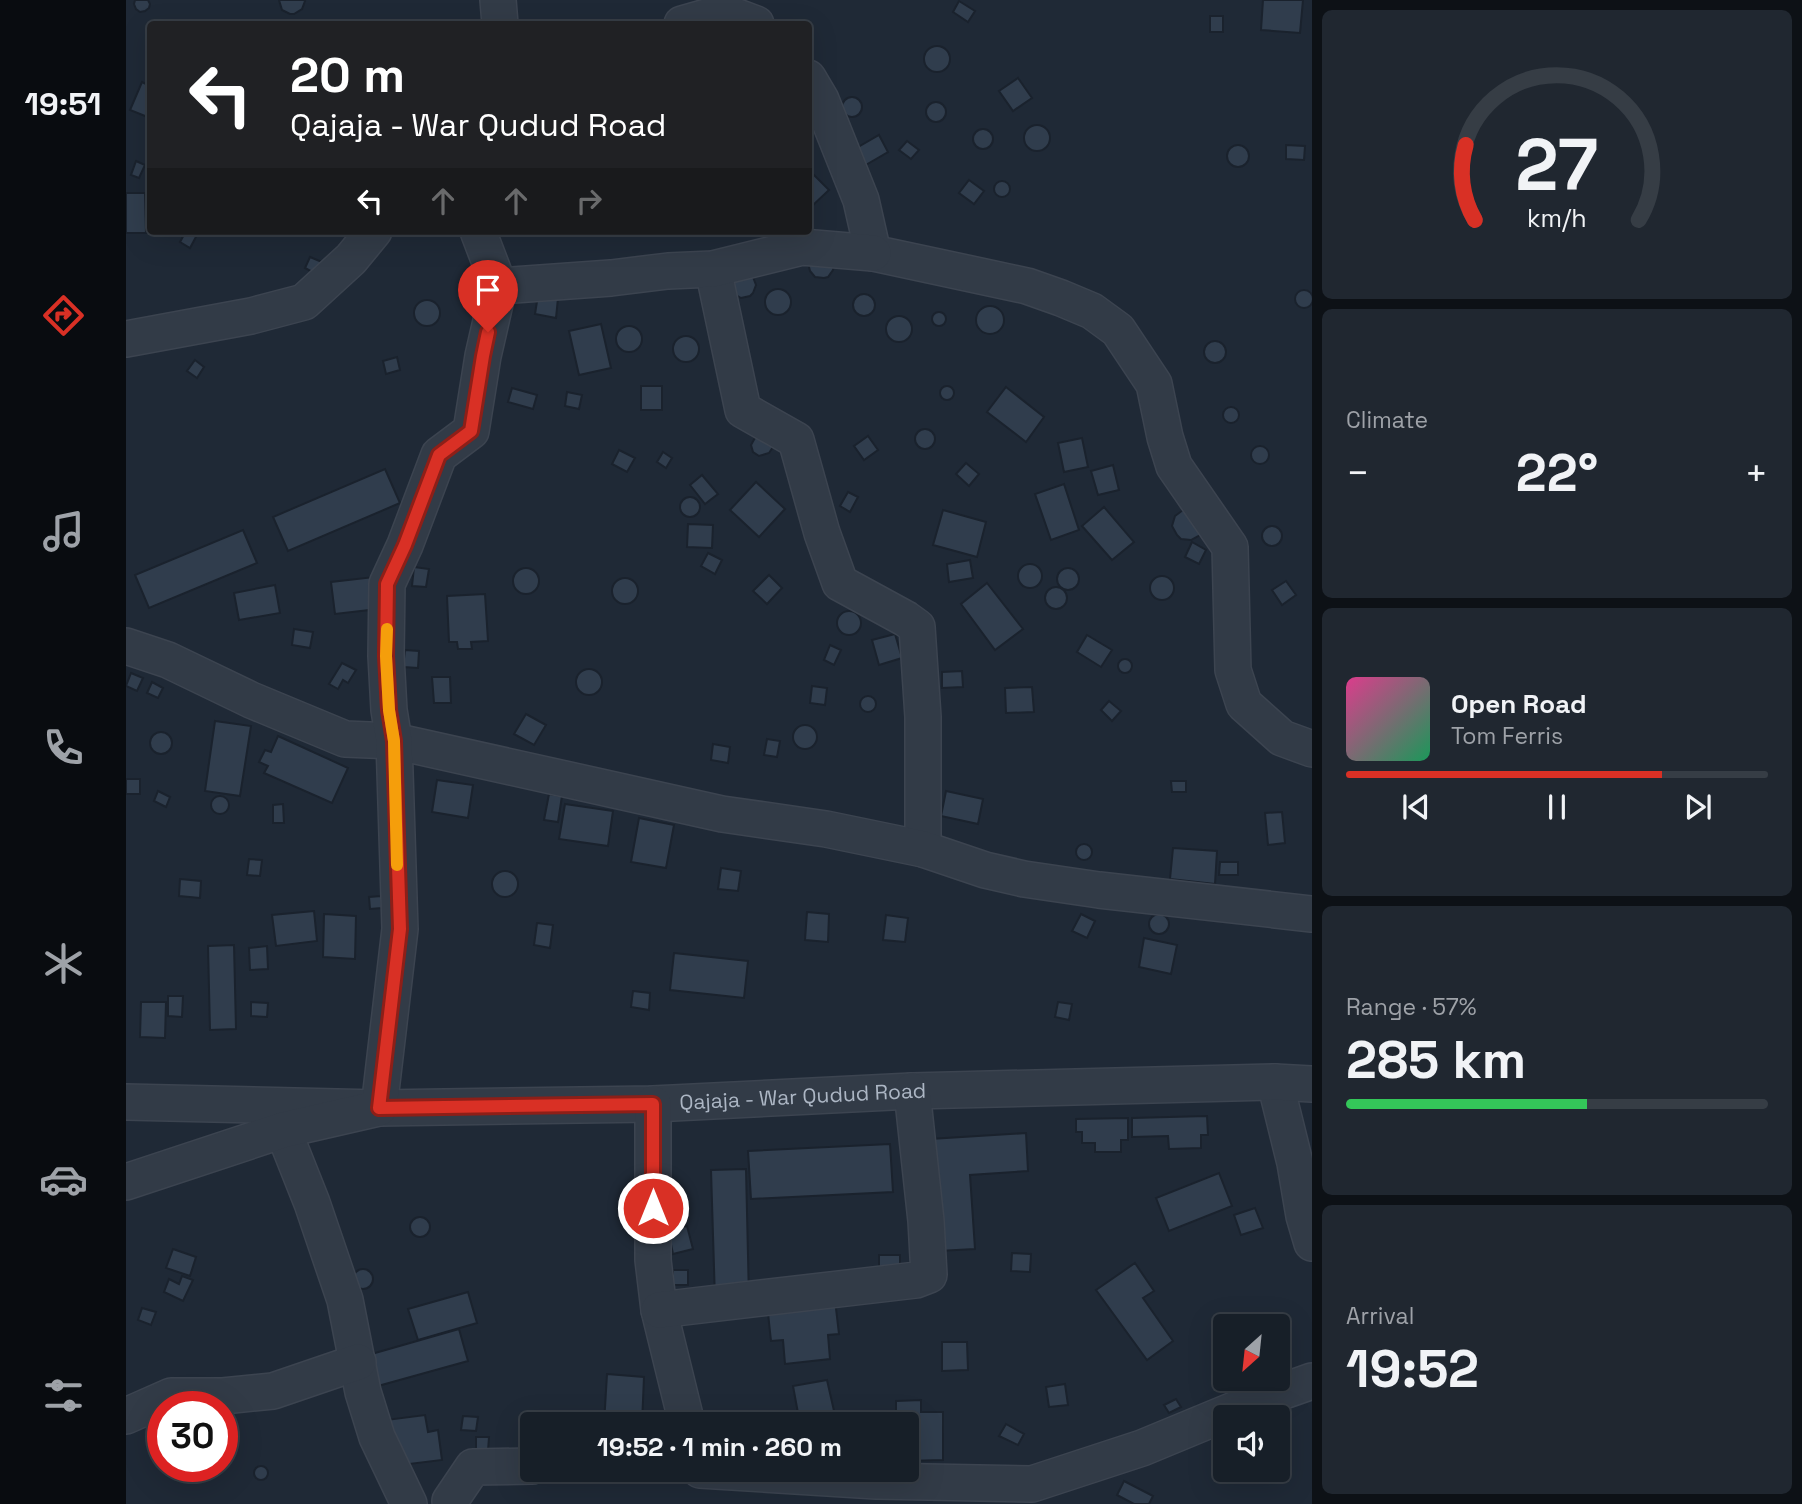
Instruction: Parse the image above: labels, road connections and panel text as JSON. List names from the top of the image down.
{
  "streets": {
    "street": ["Qajaja - War Qudud Road"]
  },
  "north": "bottom left",
  "page": {
    "tabs": "19:51",
    "turn": ["20 m", "Qajaja - War Qudud Road"],
    "tile": [
      "Climate",
      ["Range · 57%", "285 km"],
      ["Arrival", "19:52"]
    ],
    "heat": ["−", "22°", "+"],
    "song": ["Open Road", "Tom Ferris"],
    "limit": "30",
    "trip": "19:52 · 1 min · 260 m",
    "gauge": ["27", "km/h"]
  }
}
